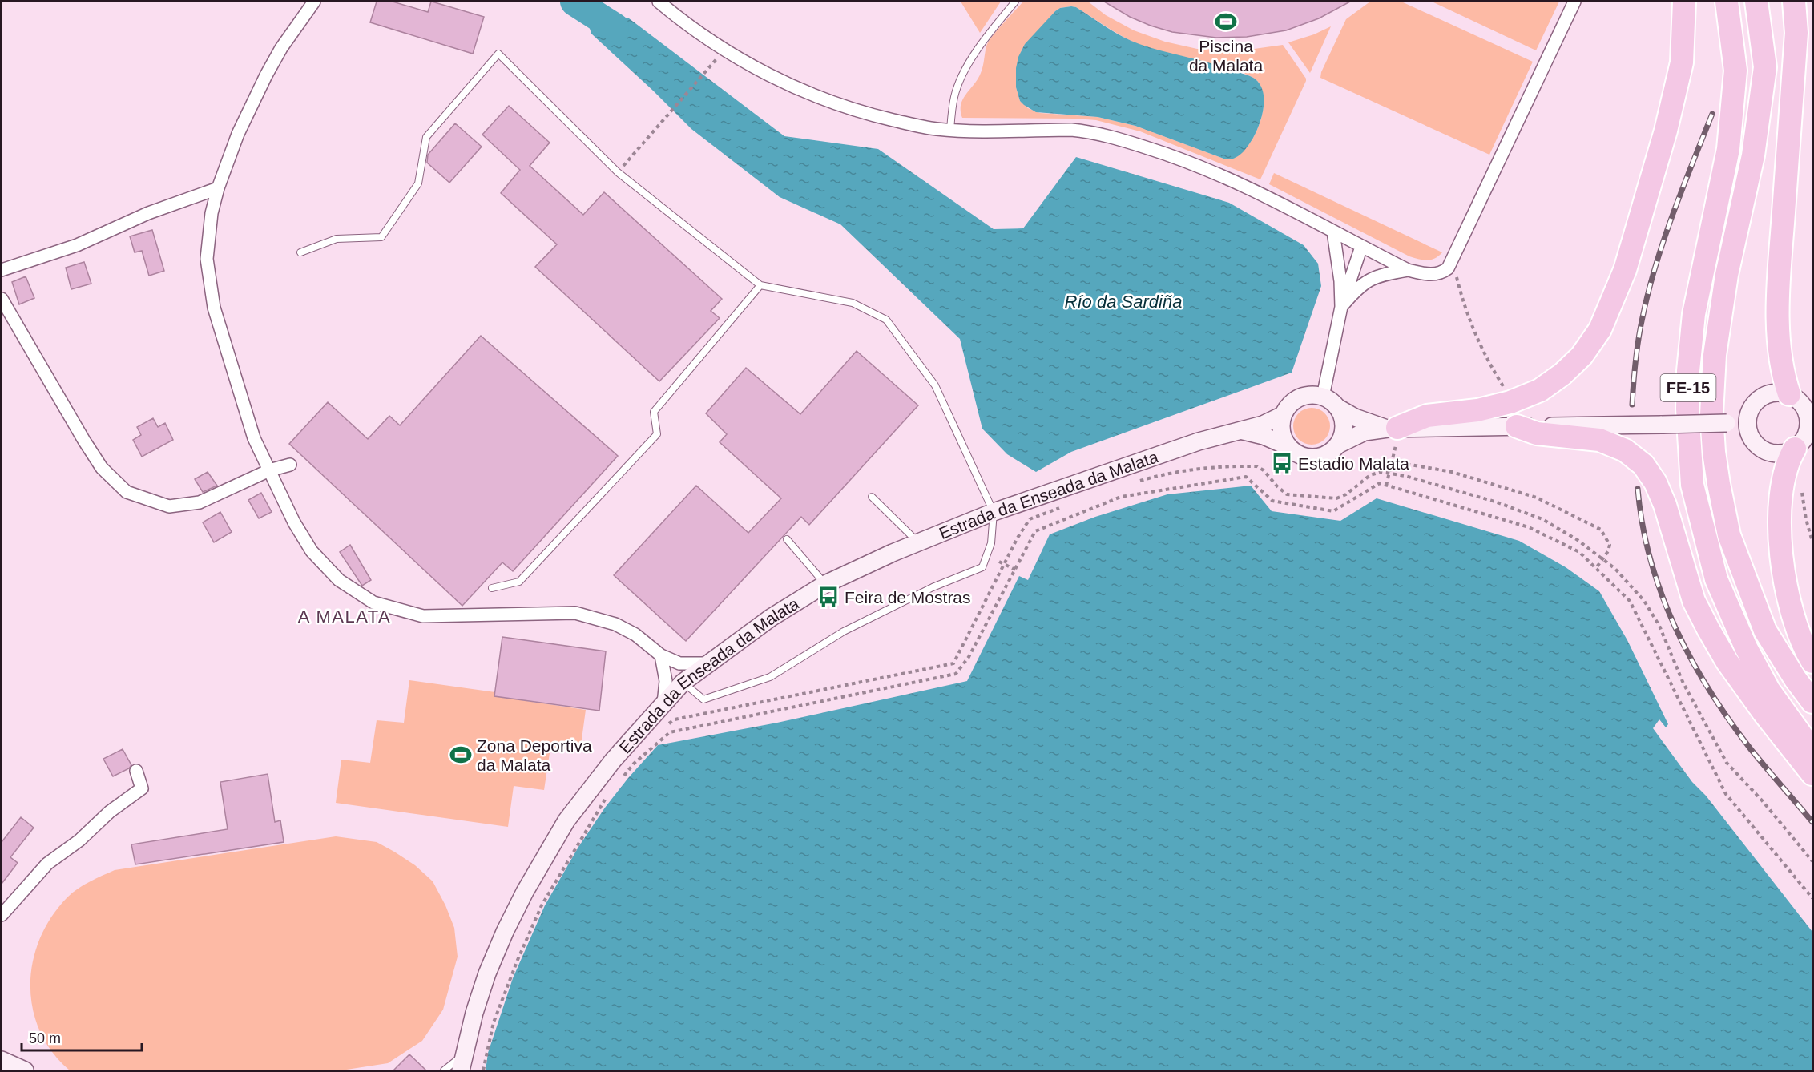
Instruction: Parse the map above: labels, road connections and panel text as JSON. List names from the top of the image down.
{
  "streets": {
    "highway": ["FE-15"],
    "main road": ["Estrada da Enseada da Malata"]
  },
  "districts": ["A MALATA"],
  "water": ["Río da Sardiña"],
  "places": {
    "sports": ["Piscina da Malata", "Zona Deportiva da Malata"],
    "bus stop": ["Estadio Malata", "Feira de Mostras"]
  },
  "scale_bar": "50 m"
}
